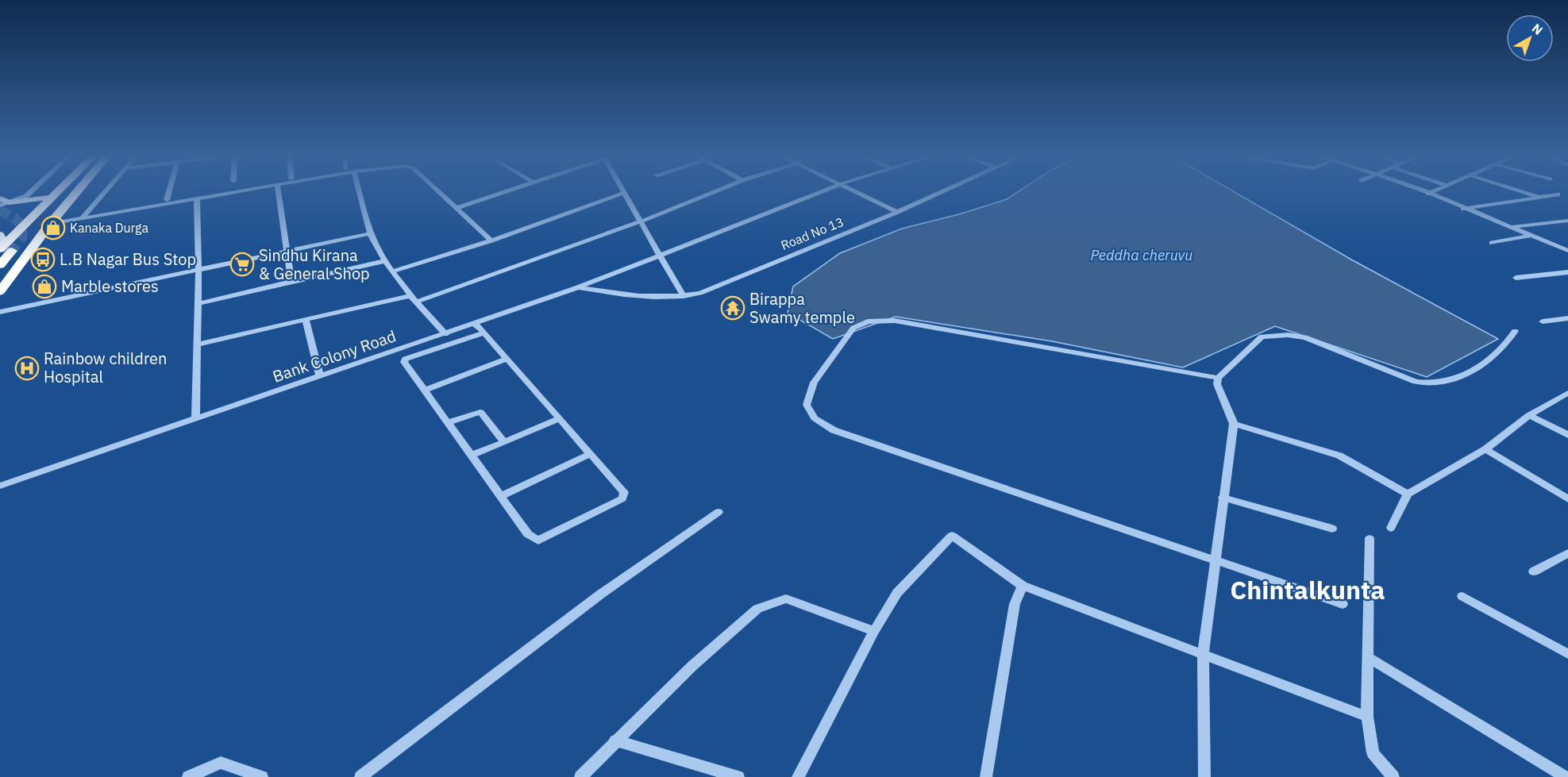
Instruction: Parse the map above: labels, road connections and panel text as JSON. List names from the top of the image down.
{
  "streets": {
    "street": ["Road No 13", "Bank Colony Road"]
  },
  "crossings": [
    ["Road No 13", "Bank Colony Road"]
  ],
  "districts": ["Chintalkunta"],
  "water": ["Peddha cheruvu"],
  "places": {
    "shop": ["Kanaka Durga", "Marble stores"],
    "bus stop": ["L.B Nagar Bus Stop"],
    "supermarket": ["Sindhu Kirana & General Shop"],
    "temple": ["Birappa Swamy temple"],
    "hospital": ["Rainbow children Hospital"]
  },
  "north": "top right"
}
